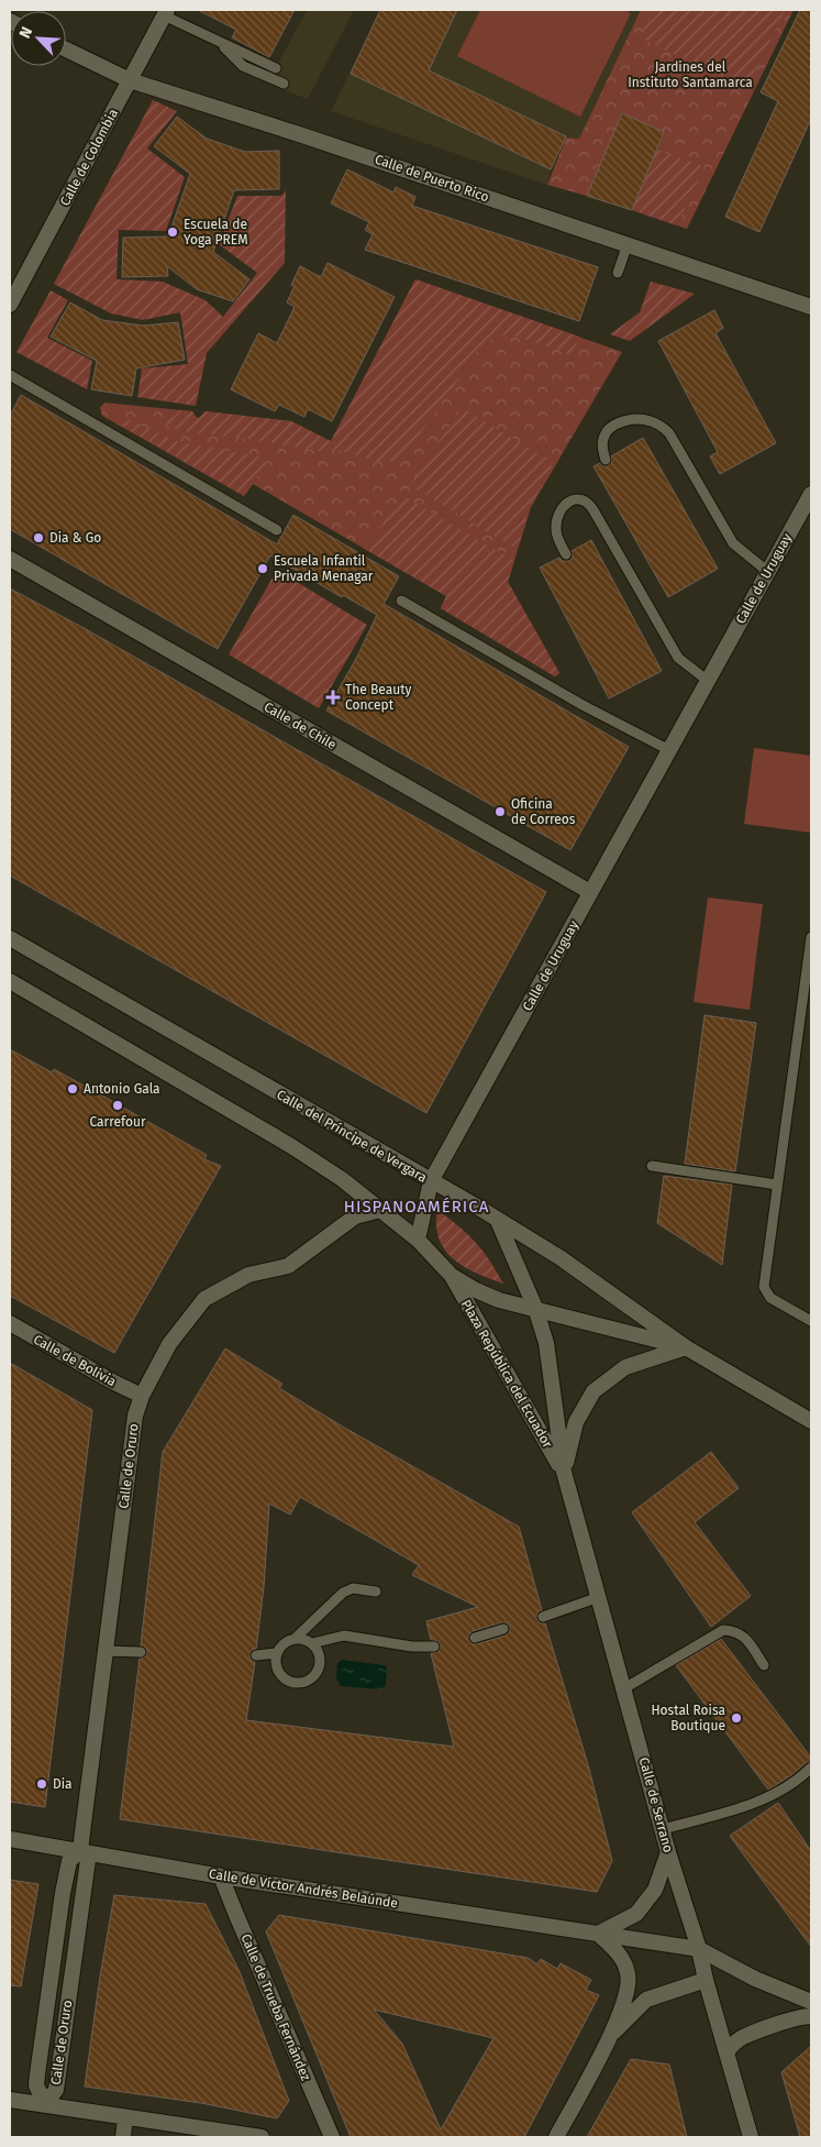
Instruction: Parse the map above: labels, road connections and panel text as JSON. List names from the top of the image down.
{
  "streets": {
    "street": [
      "Calle de Colombia",
      "Calle de Puerto Rico",
      "Calle de Uruguay",
      "Calle de Chile",
      "Calle del Príncipe de Vergara",
      "Calle de Bolivia",
      "Plaza República del Ecuador",
      "Calle de Oruro",
      "Calle de Serrano",
      "Calle de Víctor Andrés Belaúnde",
      "Calle de Trueba Fernández"
    ]
  },
  "crossings": [
    ["Calle de Colombia", "Calle de Puerto Rico"],
    ["Calle de Uruguay", "Calle de Chile"],
    ["Calle de Uruguay", "Calle del Príncipe de Vergara"],
    ["Calle del Príncipe de Vergara", "Plaza República del Ecuador"],
    ["Calle del Príncipe de Vergara", "Calle de Oruro"],
    ["Calle de Bolivia", "Calle de Oruro"],
    ["Plaza República del Ecuador", "Calle de Serrano"],
    ["Calle de Oruro", "Calle de Víctor Andrés Belaúnde"],
    ["Calle de Serrano", "Calle de Víctor Andrés Belaúnde"],
    ["Calle de Víctor Andrés Belaúnde", "Calle de Trueba Fernández"]
  ],
  "districts": ["HISPANOAMÉRICA"],
  "parks": ["Jardines del Instituto Santamarca"],
  "places": {
    "other": [
      "Escuela de Yoga PREM",
      "Dia & Go",
      "Escuela Infantil Privada Menagar",
      "Oficina de Correos",
      "Antonio Gala",
      "Carrefour",
      "Hostal Roisa Boutique",
      "Dia"
    ],
    "health": ["The Beauty Concept"]
  },
  "north": "top left"
}
